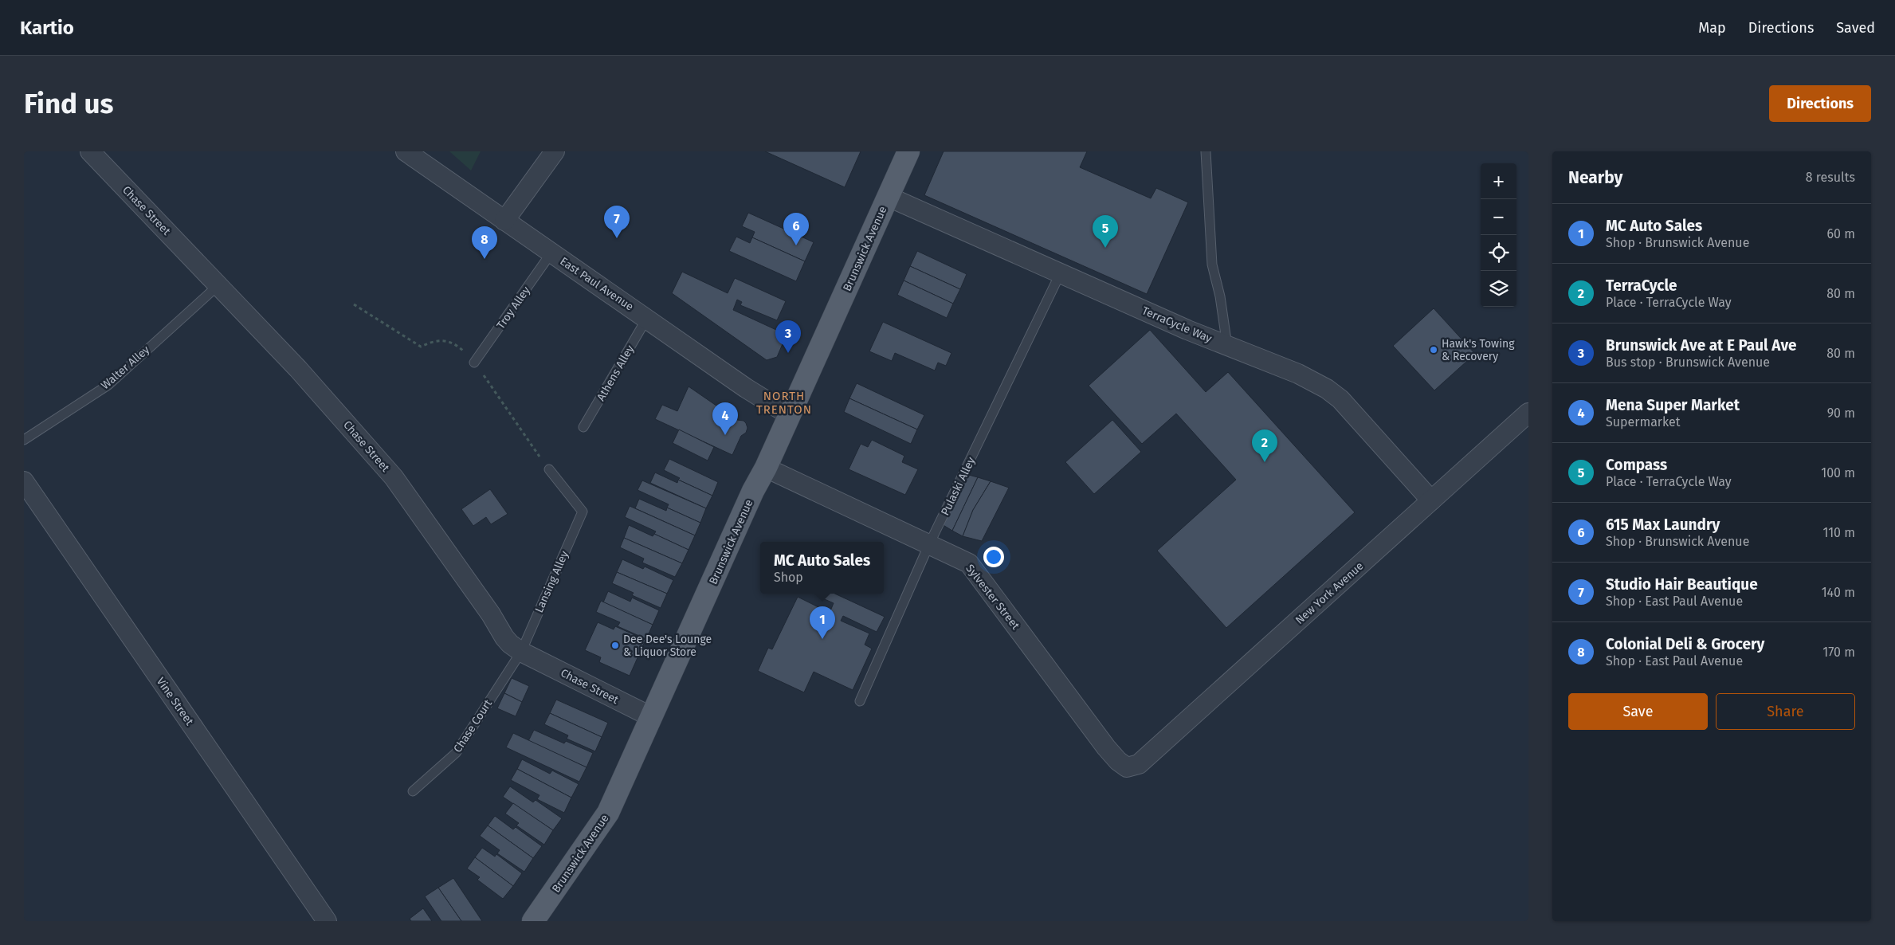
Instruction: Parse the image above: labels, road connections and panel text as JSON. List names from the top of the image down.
{
  "streets": {
    "main road": ["Brunswick Avenue"],
    "street": [
      "Chase Street",
      "East Paul Avenue",
      "TerraCycle Way",
      "New York Avenue",
      "Sylvester Street",
      "Vine Street"
    ],
    "lane": [
      "Troy Alley",
      "Walter Alley",
      "Athens Alley",
      "Pulaski Alley",
      "Lansing Alley",
      "Chase Court"
    ]
  },
  "crossings": [
    ["Chase Street", "Brunswick Avenue"],
    ["Chase Street", "Walter Alley"],
    ["Chase Street", "Lansing Alley"],
    ["Chase Street", "Chase Court"],
    ["Brunswick Avenue", "East Paul Avenue"],
    ["Brunswick Avenue", "TerraCycle Way"],
    ["Brunswick Avenue", "Sylvester Street"],
    ["East Paul Avenue", "Troy Alley"],
    ["East Paul Avenue", "Athens Alley"],
    ["TerraCycle Way", "Pulaski Alley"],
    ["TerraCycle Way", "New York Avenue"],
    ["Pulaski Alley", "Sylvester Street"],
    ["Lansing Alley", "Chase Court"],
    ["New York Avenue", "Sylvester Street"]
  ],
  "districts": ["NORTH TRENTON"],
  "places": ["Hawk's Towing & Recovery", "Dee Dee's Lounge & Liquor Store"],
  "page": {
    "header": "Kartio",
    "nav": ["Map", "Directions", "Saved"],
    "buttons": [
      "Directions",
      ["Save", "Share"]
    ],
    "title": "Find us",
    "heading": ["Nearby", "8 results"],
    "map_buttons": ["+", "−"],
    "list": [
      {
        "mark": "1",
        "name": "MC Auto Sales",
        "note": "Shop · Brunswick Avenue",
        "value": "60 m"
      },
      {
        "mark": "2",
        "name": "TerraCycle",
        "note": "Place · TerraCycle Way",
        "value": "80 m"
      },
      {
        "mark": "3",
        "name": "Brunswick Ave at E Paul Ave",
        "note": "Bus stop · Brunswick Avenue",
        "value": "80 m"
      },
      {
        "mark": "4",
        "name": "Mena Super Market",
        "note": "Supermarket",
        "value": "90 m"
      },
      {
        "mark": "5",
        "name": "Compass",
        "note": "Place · TerraCycle Way",
        "value": "100 m"
      },
      {
        "mark": "6",
        "name": "615 Max Laundry",
        "note": "Shop · Brunswick Avenue",
        "value": "110 m"
      },
      {
        "mark": "7",
        "name": "Studio Hair Beautique",
        "note": "Shop · East Paul Avenue",
        "value": "140 m"
      },
      {
        "mark": "8",
        "name": "Colonial Deli & Grocery",
        "note": "Shop · East Paul Avenue",
        "value": "170 m"
      }
    ],
    "pins": [
      "7",
      "6",
      "5",
      "8",
      "3",
      "4",
      "2",
      "1"
    ],
    "popup": ["MC Auto Sales", "Shop"]
  }
}
